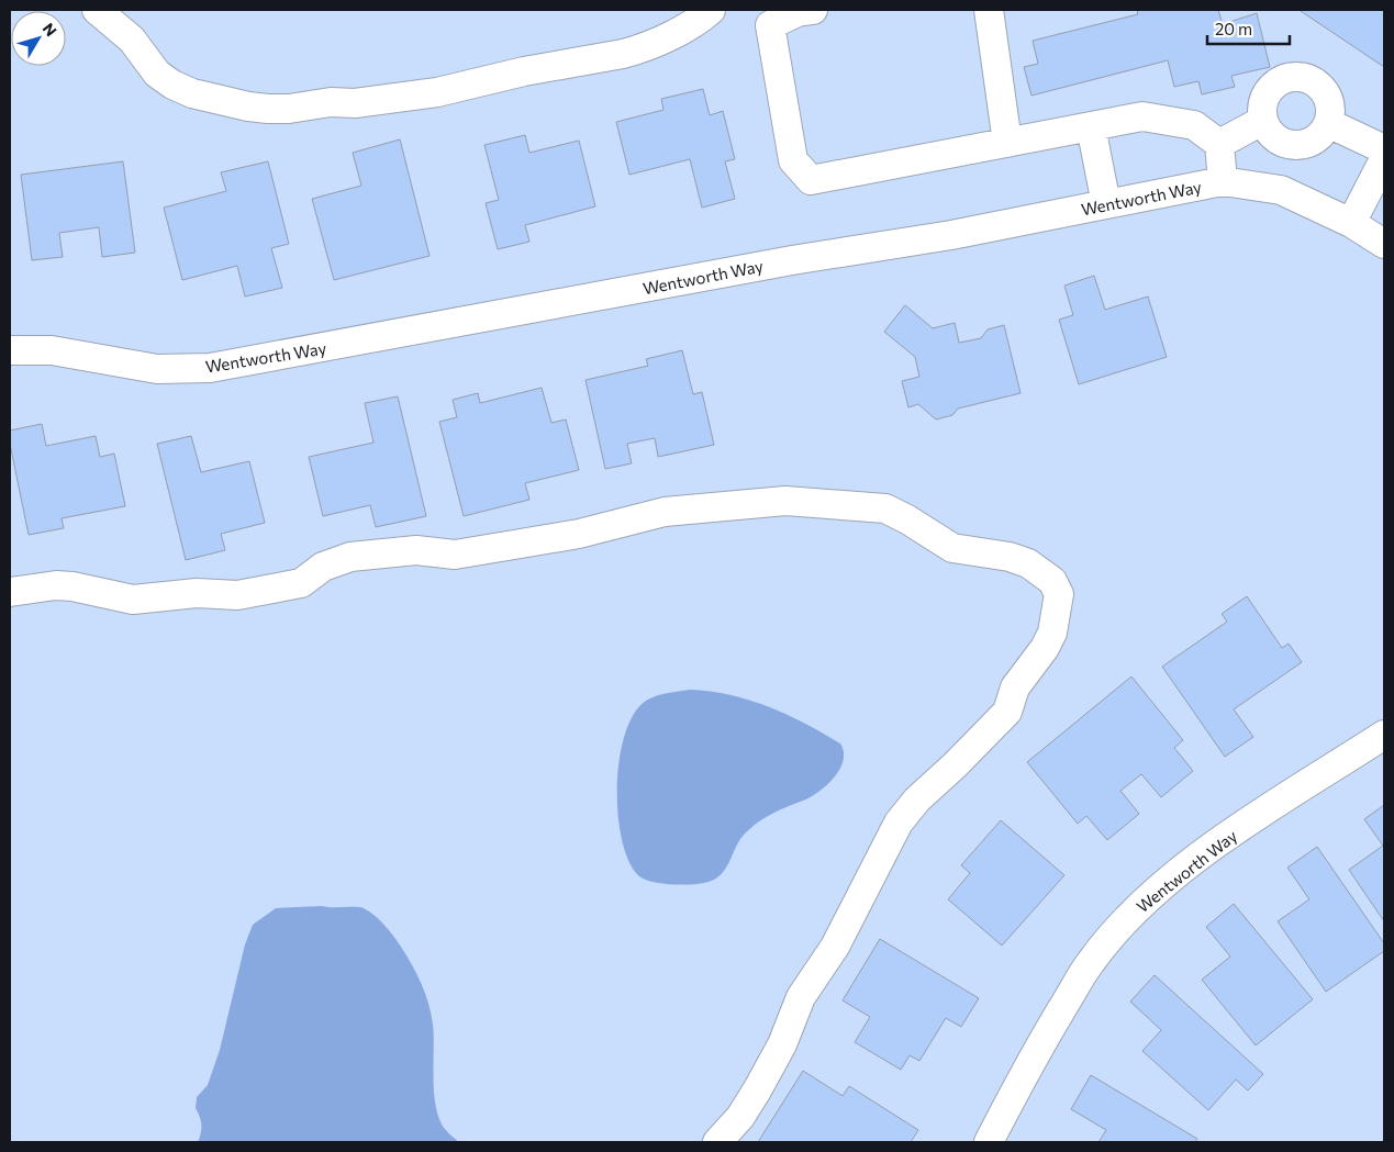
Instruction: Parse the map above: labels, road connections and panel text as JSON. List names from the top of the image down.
{
  "streets": {
    "street": ["Wentworth Way"]
  },
  "scale_bar": "20 m",
  "north": "top right"
}
